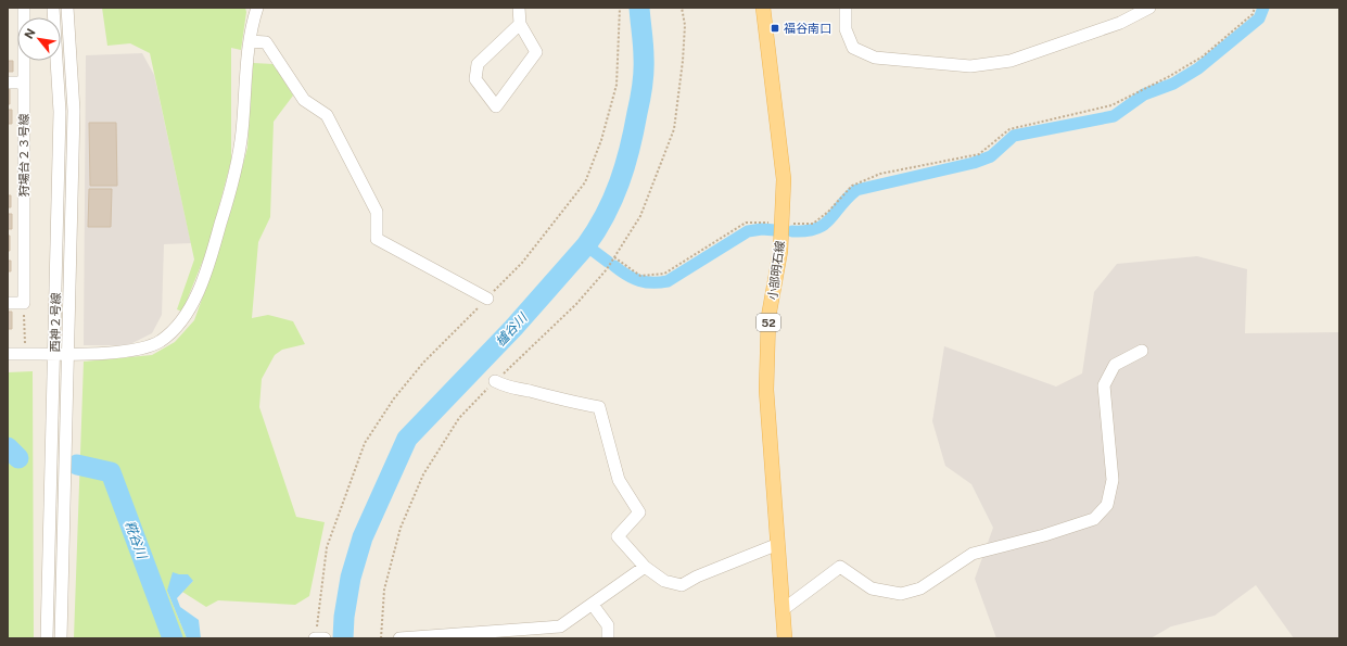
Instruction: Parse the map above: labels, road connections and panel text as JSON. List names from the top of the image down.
{
  "streets": {
    "main road": ["小部明石線", "52"],
    "street": ["狩場台２３号線", "西神２号線"]
  },
  "water": ["櫨谷川", "糀谷川"],
  "places": {
    "transit": ["福谷南口"]
  },
  "north": "top left"
}
